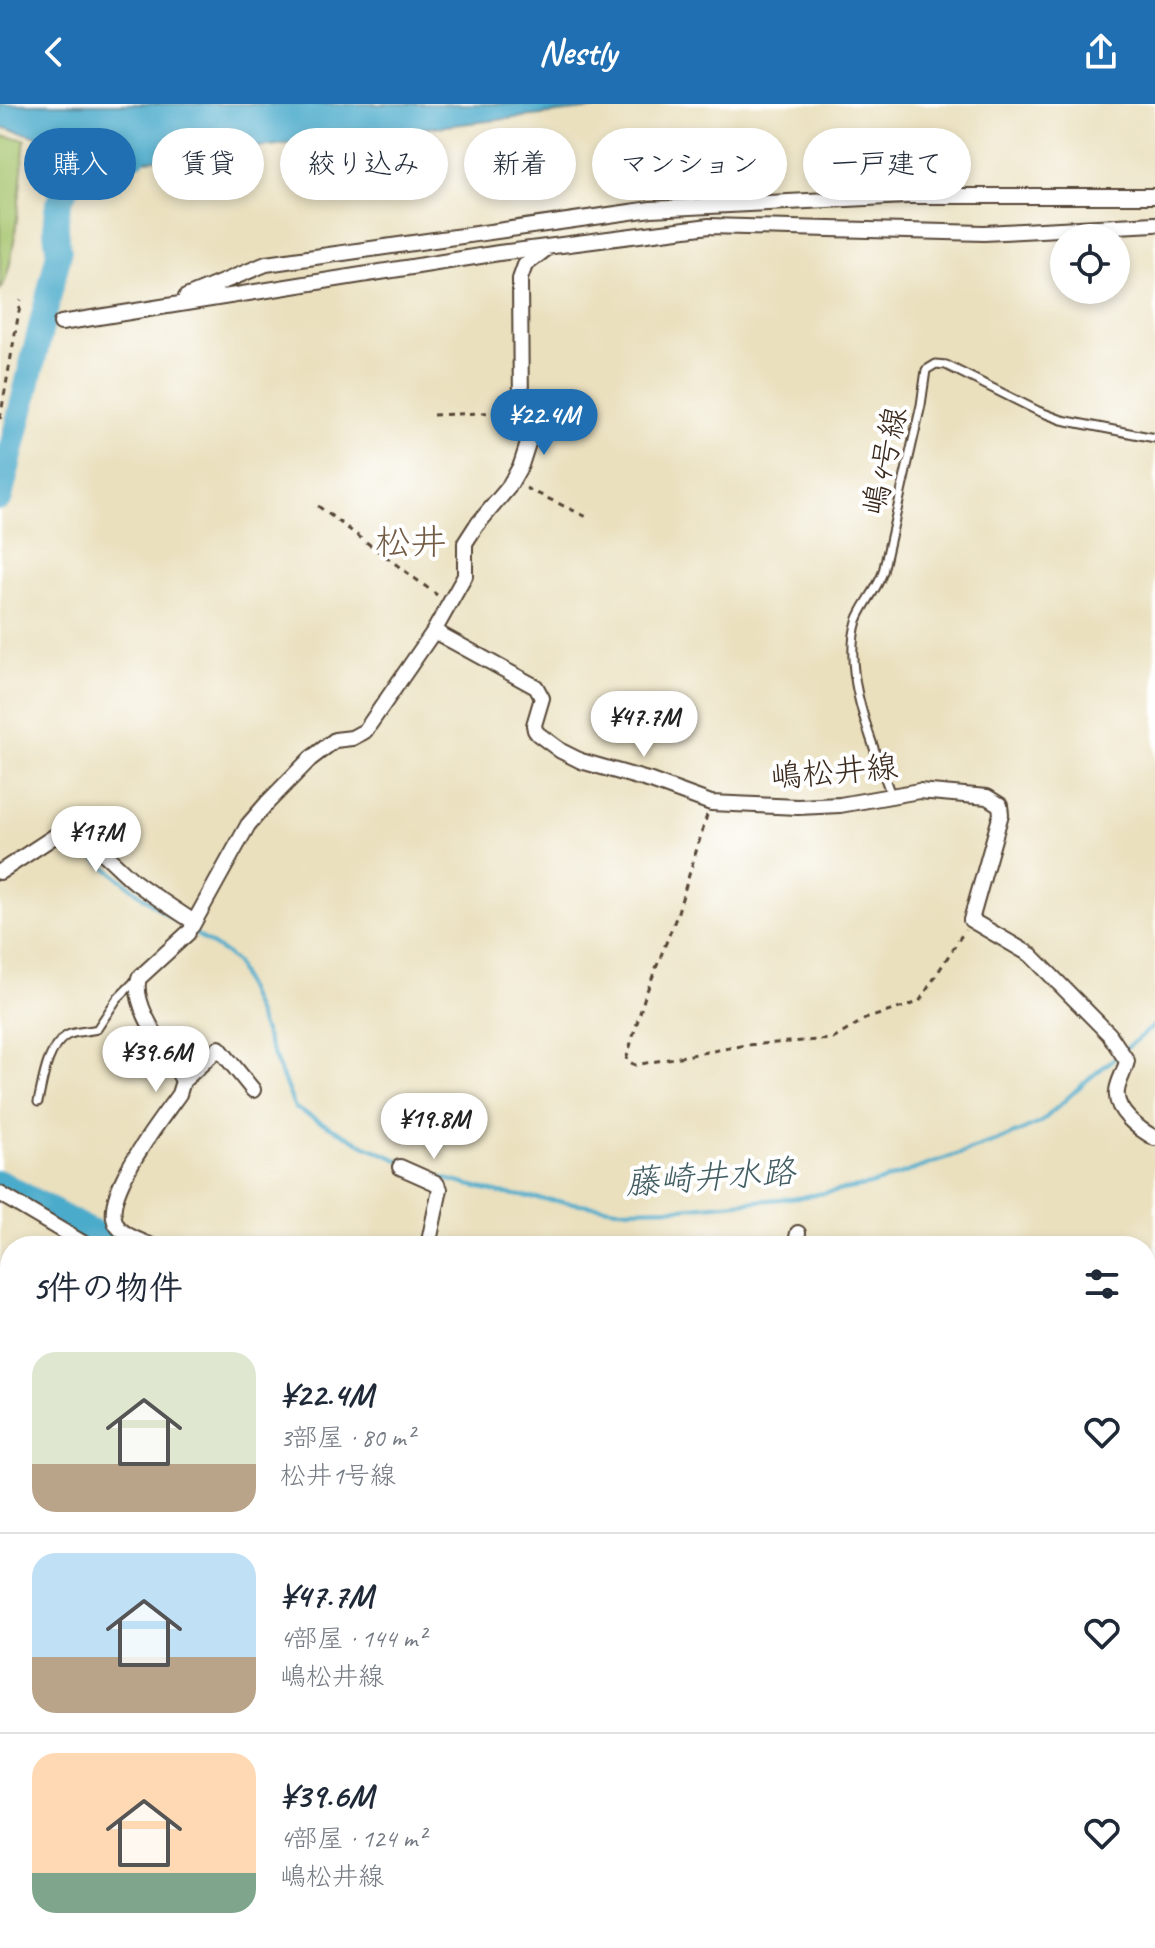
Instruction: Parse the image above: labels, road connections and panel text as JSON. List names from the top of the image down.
{
  "streets": {
    "street": ["嶋松井線"],
    "lane": ["嶋4号線"]
  },
  "crossings": [
    ["嶋4号線", "嶋松井線"]
  ],
  "districts": ["松井"],
  "water": ["藤崎井水路"],
  "page": {
    "header": "Nestly",
    "chip": [
      "購入",
      "賃貸",
      "絞り込み",
      "新着",
      "マンション",
      "一戸建て"
    ],
    "price": [
      "¥22.4M",
      "¥47.7M",
      "¥17M",
      "¥39.6M",
      "¥19.8M"
    ],
    "heading": "5件の物件",
    "list": [
      {
        "name": "¥22.4M",
        "note": "3部屋 · 80 m² · 松井1号線"
      },
      {
        "name": "¥47.7M",
        "note": "4部屋 · 144 m² · 嶋松井線"
      },
      {
        "name": "¥39.6M",
        "note": "4部屋 · 124 m² · 嶋松井線"
      }
    ]
  }
}
